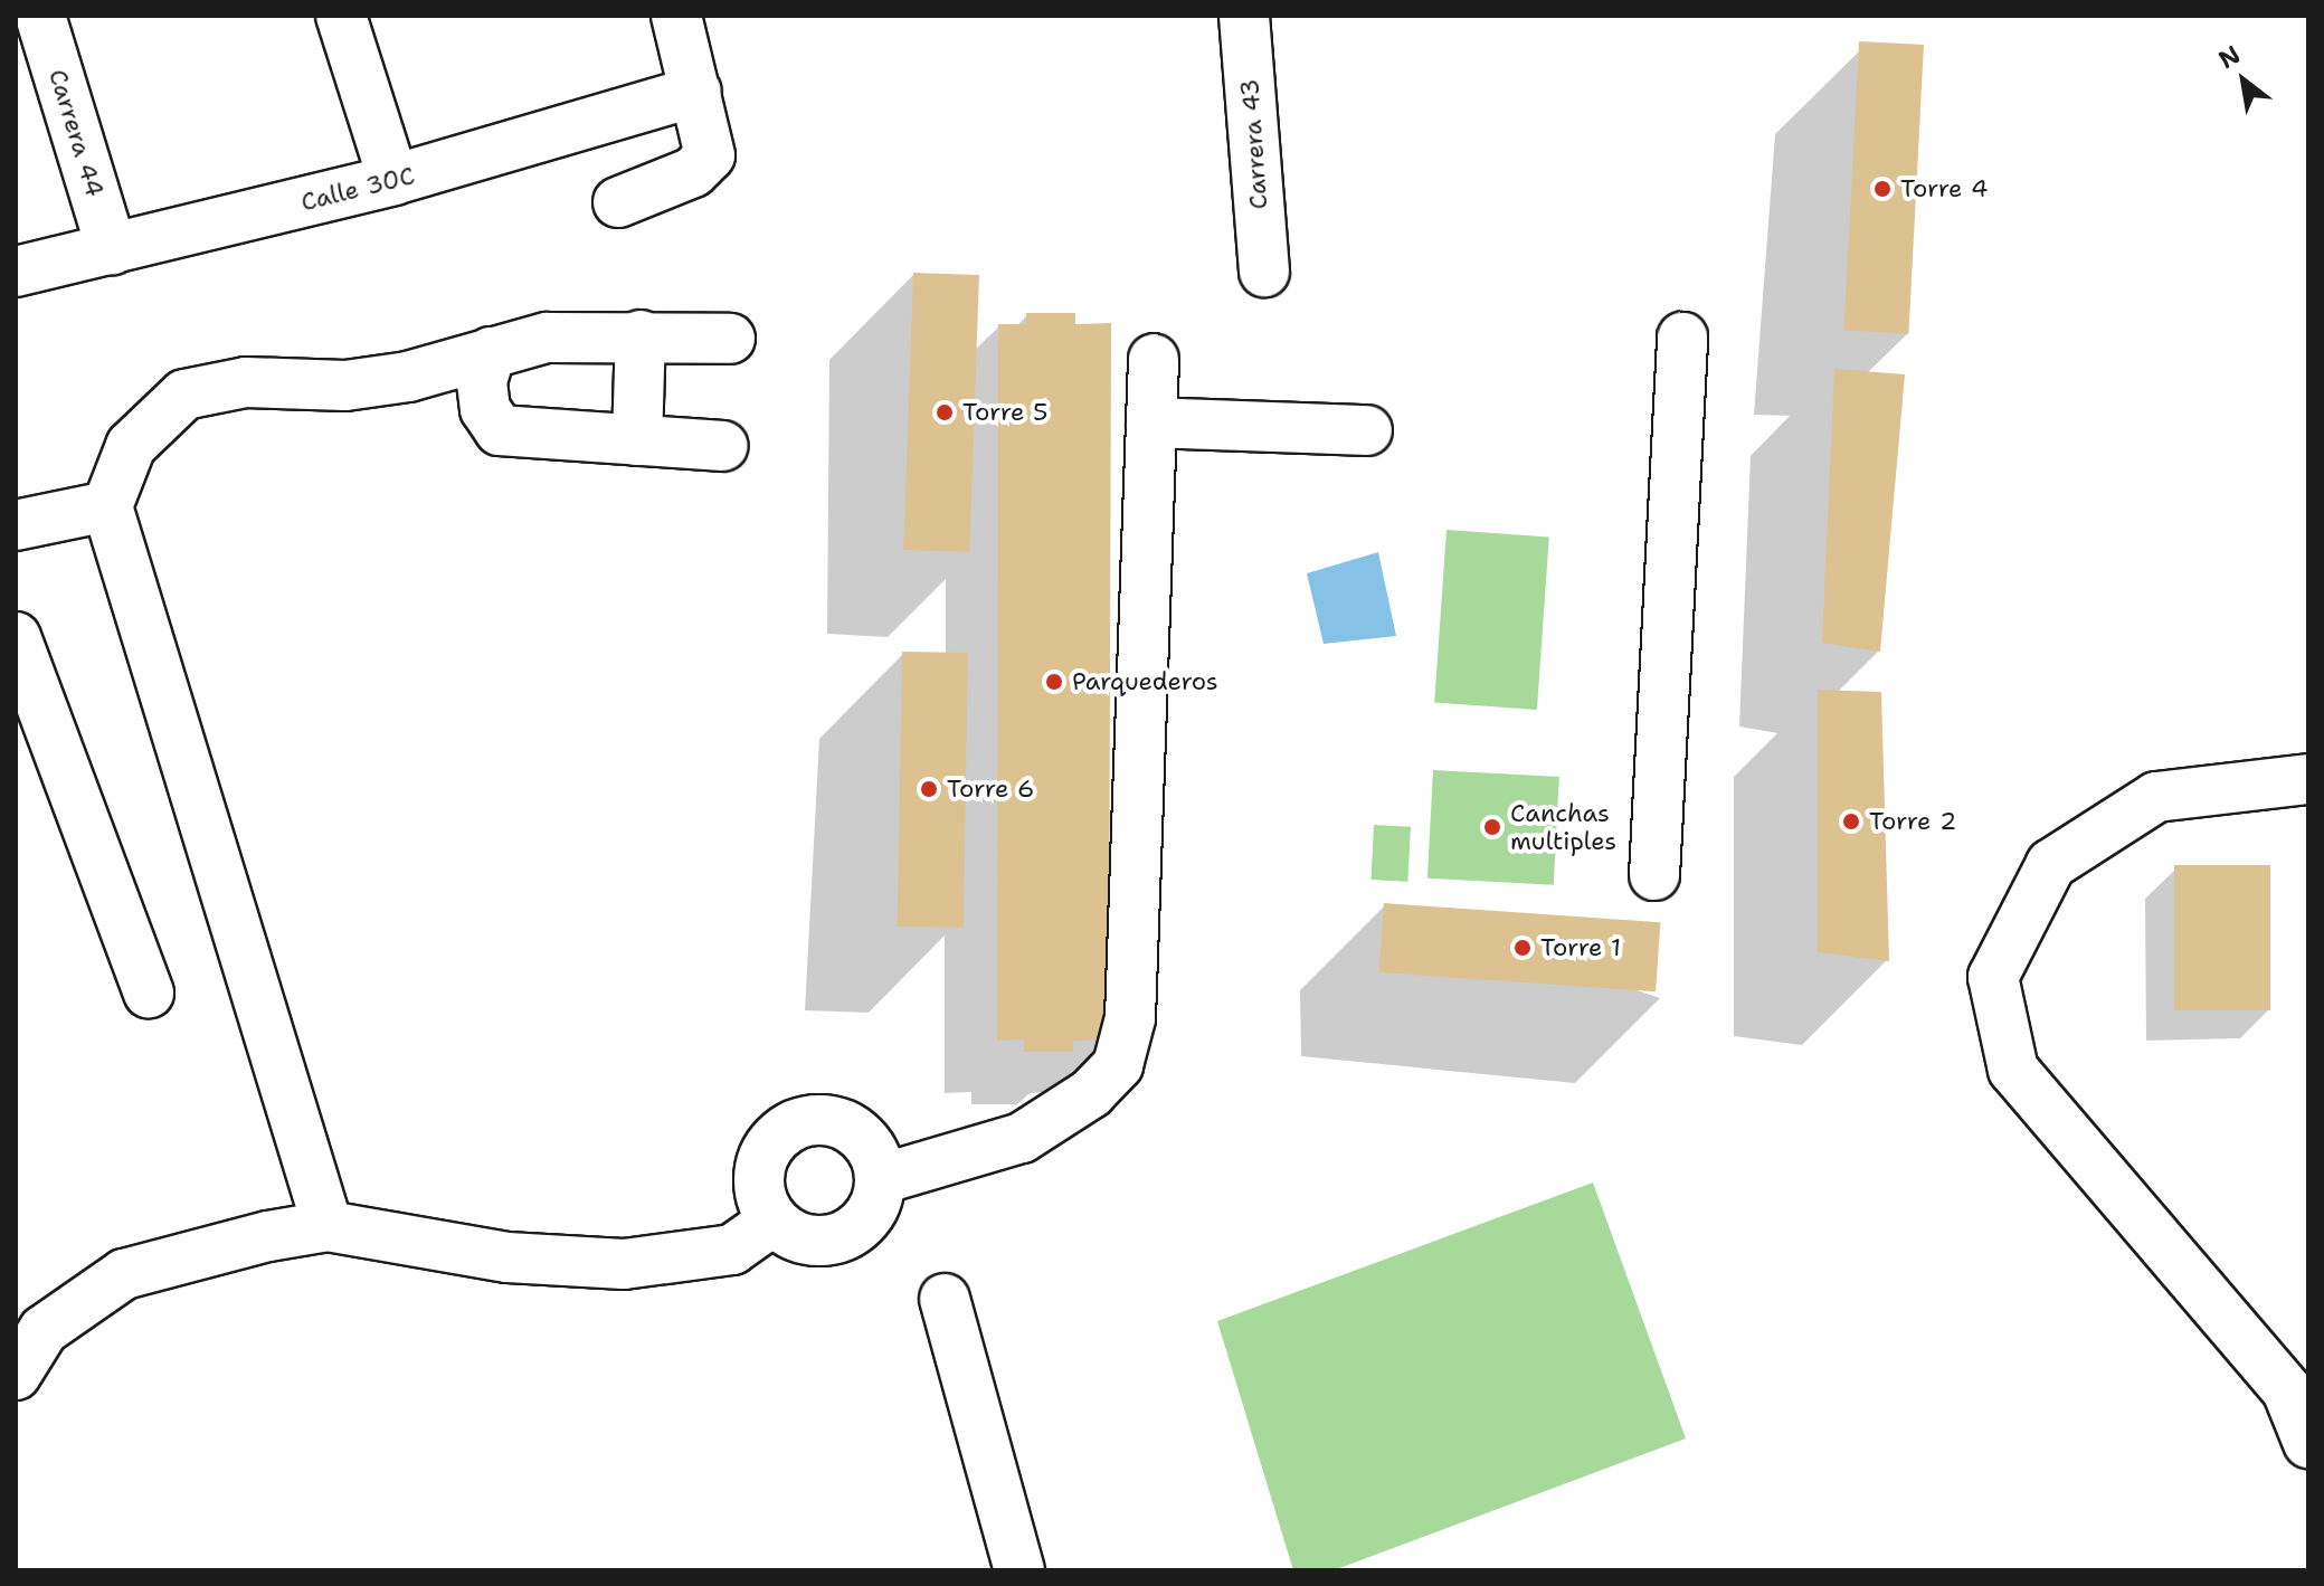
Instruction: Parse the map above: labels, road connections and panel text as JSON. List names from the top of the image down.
{
  "streets": {
    "street": ["Carrera 44", "Carrera 43", "Calle 30C"]
  },
  "crossings": [
    ["Carrera 44", "Calle 30C"]
  ],
  "places": [
    "Torre 4",
    "Torre 5",
    "Parquederos",
    "Torre 6",
    "Torre 2",
    "Canchas multiples",
    "Torre 1"
  ],
  "north": "top left"
}
